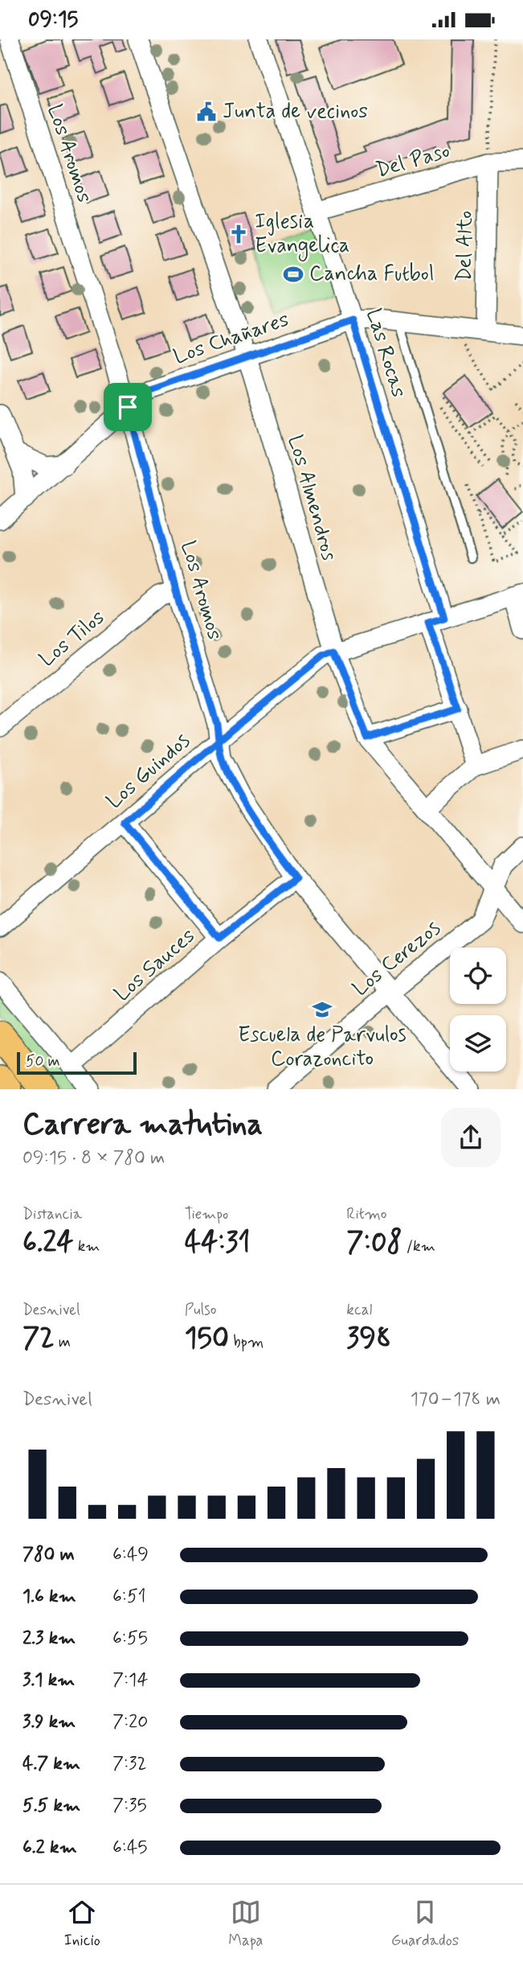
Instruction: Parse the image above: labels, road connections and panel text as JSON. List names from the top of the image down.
{
  "streets": {
    "street": [
      "Los Aromos",
      "Del Paso",
      "Del Alto",
      "Los Chañares",
      "Las Rocas",
      "Los Almendros",
      "Los Tilos",
      "Los Guindos",
      "Los Cerezos",
      "Los Sauces"
    ]
  },
  "crossings": [
    ["Los Aromos", "Los Chañares"],
    ["Los Aromos", "Los Tilos"],
    ["Los Aromos", "Los Guindos"],
    ["Los Aromos", "Los Cerezos"],
    ["Los Aromos", "Los Sauces"],
    ["Del Paso", "Del Alto"],
    ["Del Paso", "Las Rocas"],
    ["Del Alto", "Los Chañares"],
    ["Los Chañares", "Las Rocas"],
    ["Los Chañares", "Los Almendros"],
    ["Las Rocas", "Los Guindos"],
    ["Los Almendros", "Los Guindos"],
    ["Los Almendros", "Los Cerezos"]
  ],
  "places": {
    "public building": ["Junta de vecinos"],
    "church": ["Iglesia Evangelica"],
    "sports": ["Cancha Futbol"],
    "school or university": ["Escuela de Parvulos Corazoncito"]
  },
  "scale_bar": "50 m",
  "page": {
    "status": "09:15",
    "scale": "50 m",
    "heading": ["Carrera matutina", "09:15 · 8 × 780 m"],
    "stats": [
      ["Distancia", "6.24 km"],
      ["Tiempo", "44:31"],
      ["Ritmo", "7:08 /km"],
      ["Desnivel", "72 m"],
      ["Pulso", "150 bpm"],
      ["kcal", "398"]
    ],
    "chart": ["Desnivel", "170–178 m"],
    "list": [
      {
        "name": "780 m",
        "note": "6:49"
      },
      {
        "name": "1.6 km",
        "note": "6:51"
      },
      {
        "name": "2.3 km",
        "note": "6:55"
      },
      {
        "name": "3.1 km",
        "note": "7:14"
      },
      {
        "name": "3.9 km",
        "note": "7:20"
      },
      {
        "name": "4.7 km",
        "note": "7:32"
      },
      {
        "name": "5.5 km",
        "note": "7:35"
      },
      {
        "name": "6.2 km",
        "note": "6:45"
      }
    ],
    "tabs": ["Inicio", "Mapa", "Guardados"]
  }
}
